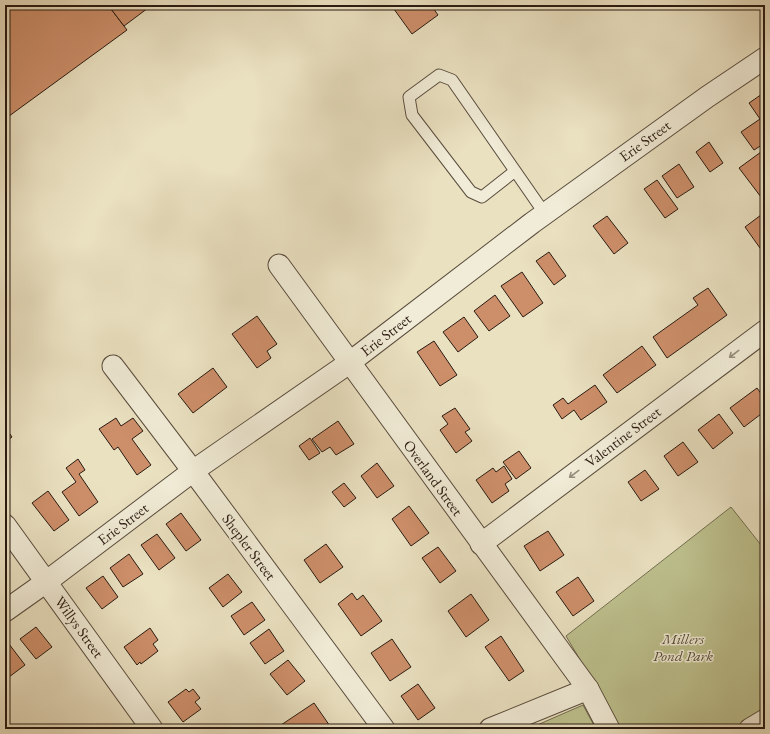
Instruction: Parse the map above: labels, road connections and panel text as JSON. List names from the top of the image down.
{
  "streets": {
    "street": [
      "Erie Street",
      "Valentine Street",
      "Overland Street",
      "Shepler Street",
      "Willys Street"
    ]
  },
  "crossings": [
    ["Erie Street", "Overland Street"],
    ["Erie Street", "Shepler Street"],
    ["Erie Street", "Willys Street"],
    ["Valentine Street", "Overland Street"]
  ],
  "one_way": ["Valentine Street"],
  "parks": ["Millers Pond Park"]
}
